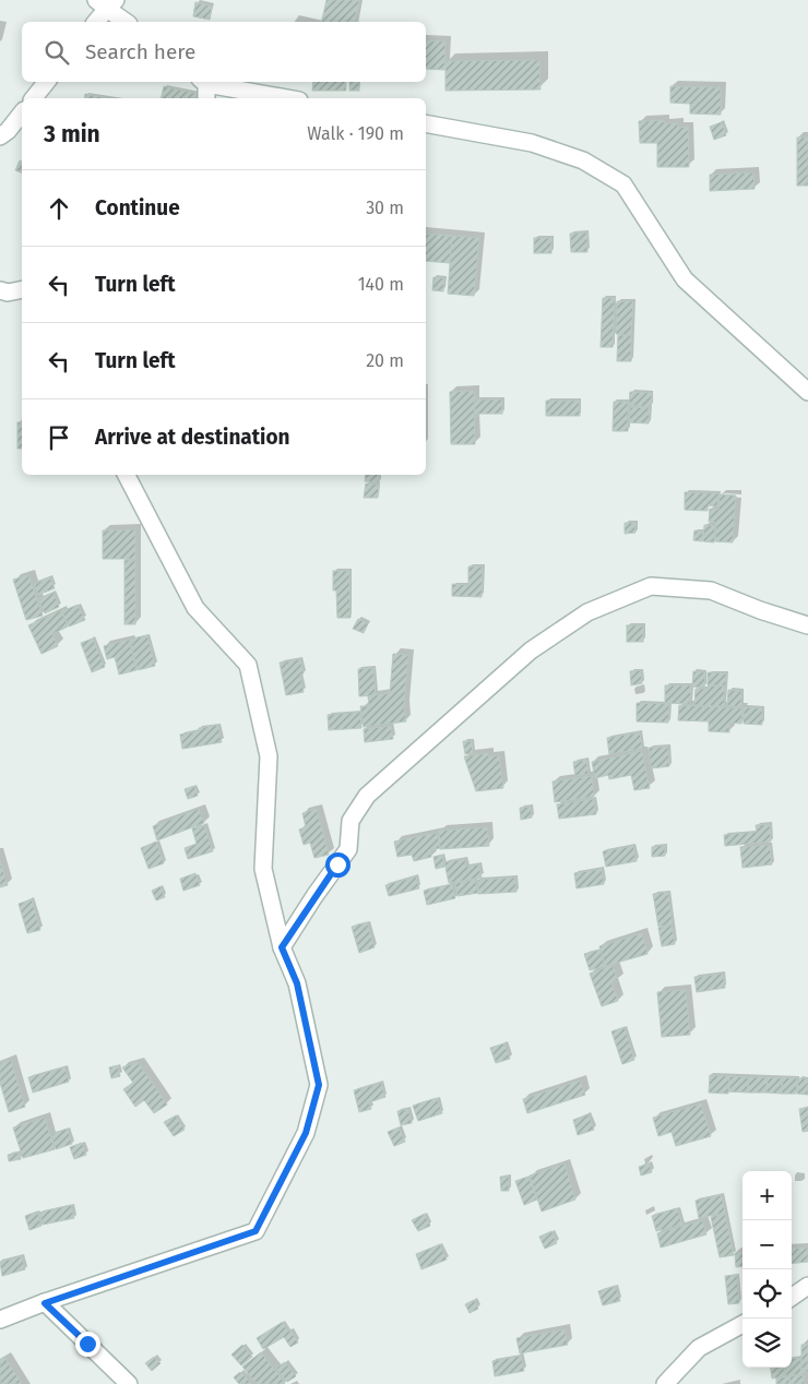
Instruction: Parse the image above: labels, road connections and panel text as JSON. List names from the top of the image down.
{
  "page": {
    "search": "Search here",
    "heading": ["3 min", "Walk · 190 m"],
    "list": [
      ["Continue", "30 m"],
      ["Turn left", "140 m"],
      ["Turn left", "20 m"],
      "Arrive at destination"
    ],
    "map_buttons": ["+", "−"]
  }
}
